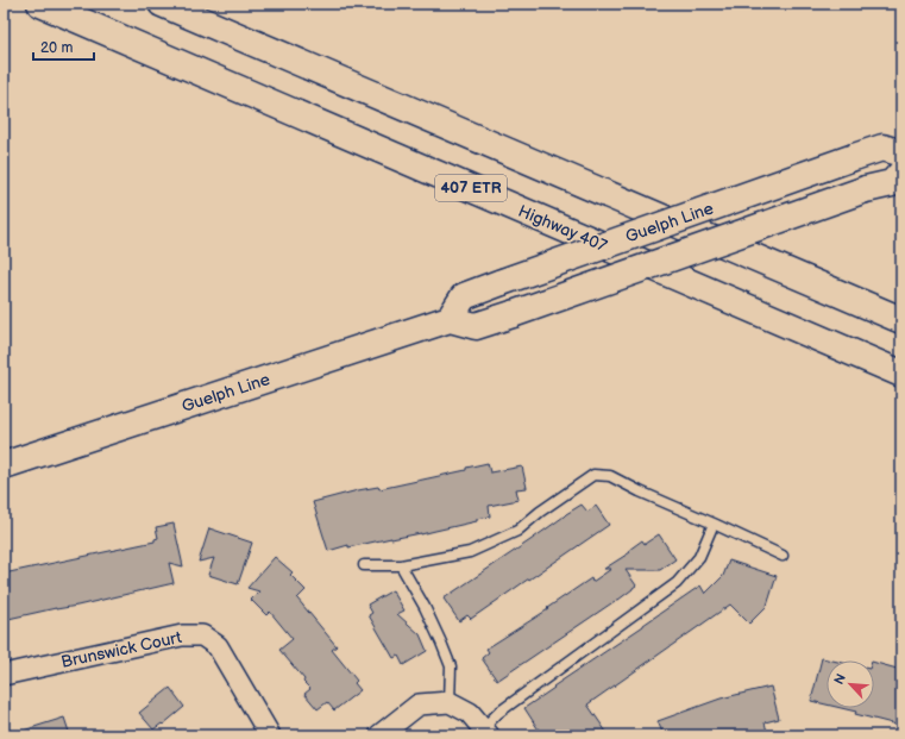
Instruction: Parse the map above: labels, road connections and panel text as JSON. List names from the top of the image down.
{
  "streets": {
    "main road": ["407 ETR", "Guelph Line", "Highway 407"],
    "street": ["Brunswick Court"]
  },
  "scale_bar": "20 m",
  "north": "top left"
}
